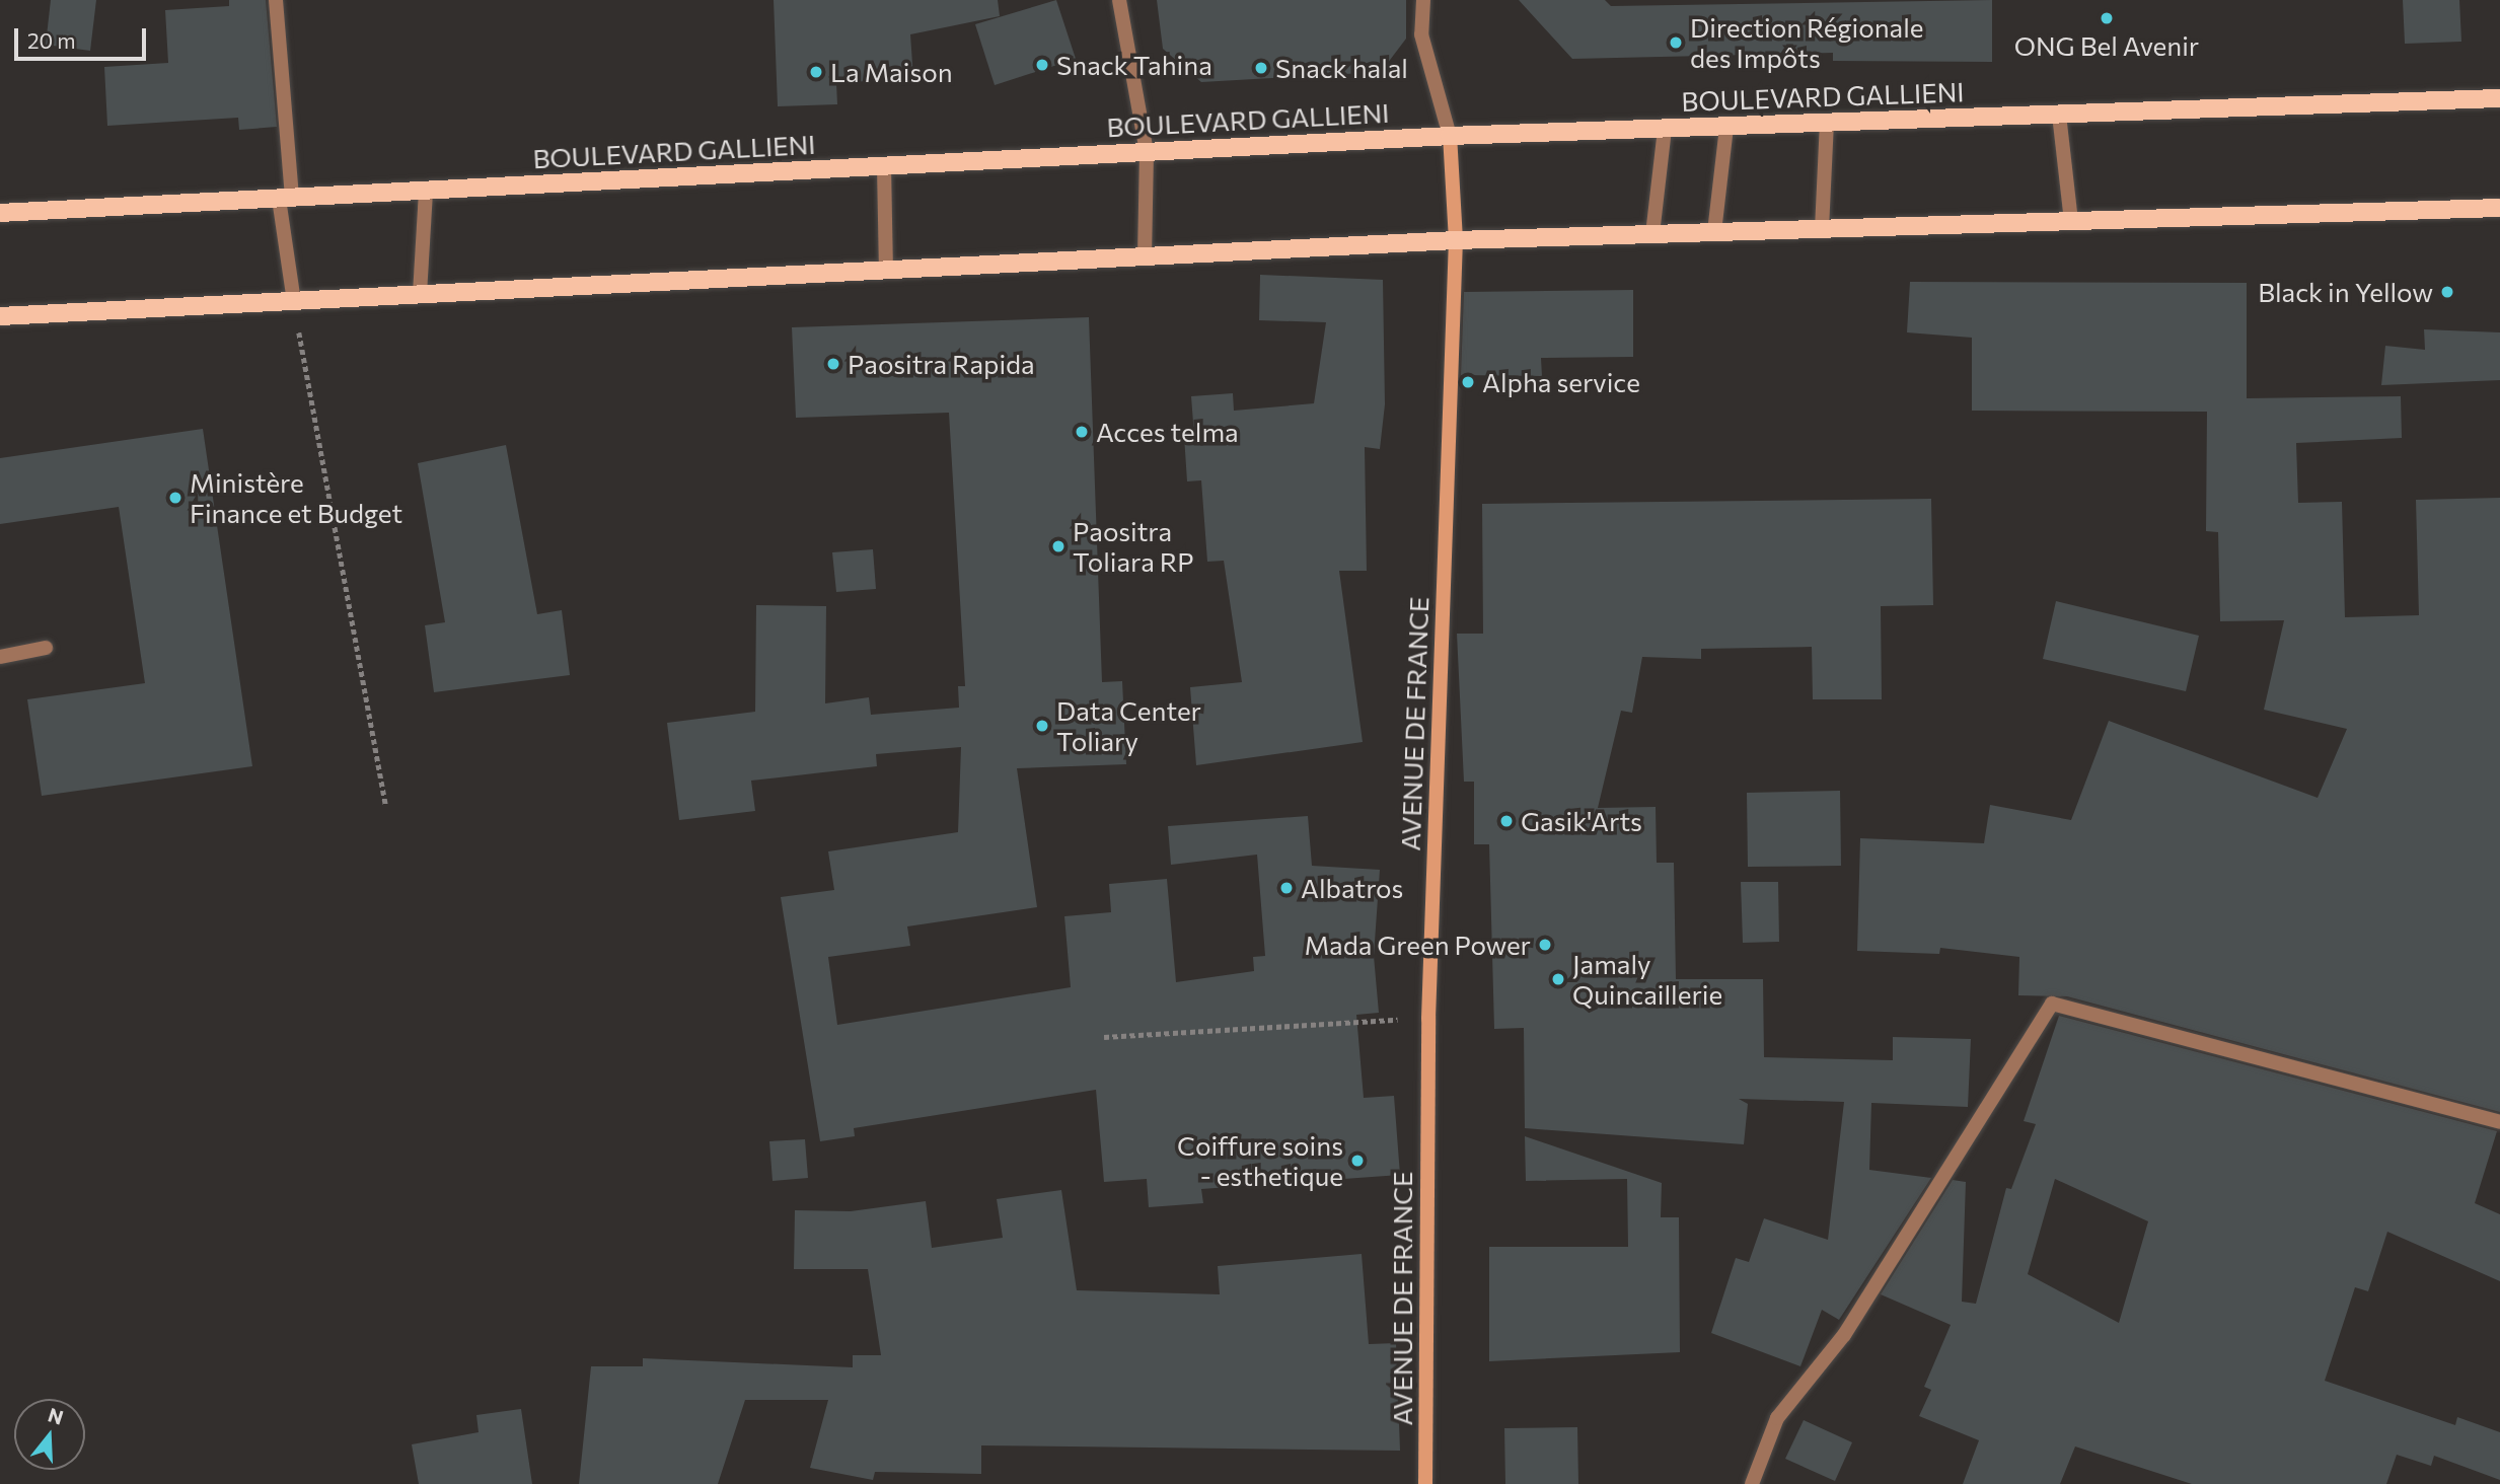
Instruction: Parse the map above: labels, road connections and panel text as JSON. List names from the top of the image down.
{
  "streets": {
    "main road": ["BOULEVARD GALLIENI"],
    "street": ["AVENUE DE FRANCE"]
  },
  "crossings": [
    ["BOULEVARD GALLIENI", "AVENUE DE FRANCE"]
  ],
  "places": [
    "ONG Bel Avenir",
    "Direction Régionale des Impôts",
    "Snack Tahina",
    "Snack halal",
    "La Maison",
    "Black in Yellow",
    "Paositra Rapida",
    "Alpha service",
    "Acces telma",
    "Ministère Finance et Budget",
    "Paositra Toliara RP",
    "Data Center Toliary",
    "Gasik'Arts",
    "Albatros",
    "Mada Green Power",
    "Jamaly Quincaillerie",
    "Coiffure soins - esthetique"
  ],
  "scale_bar": "20 m",
  "north": "top"
}
